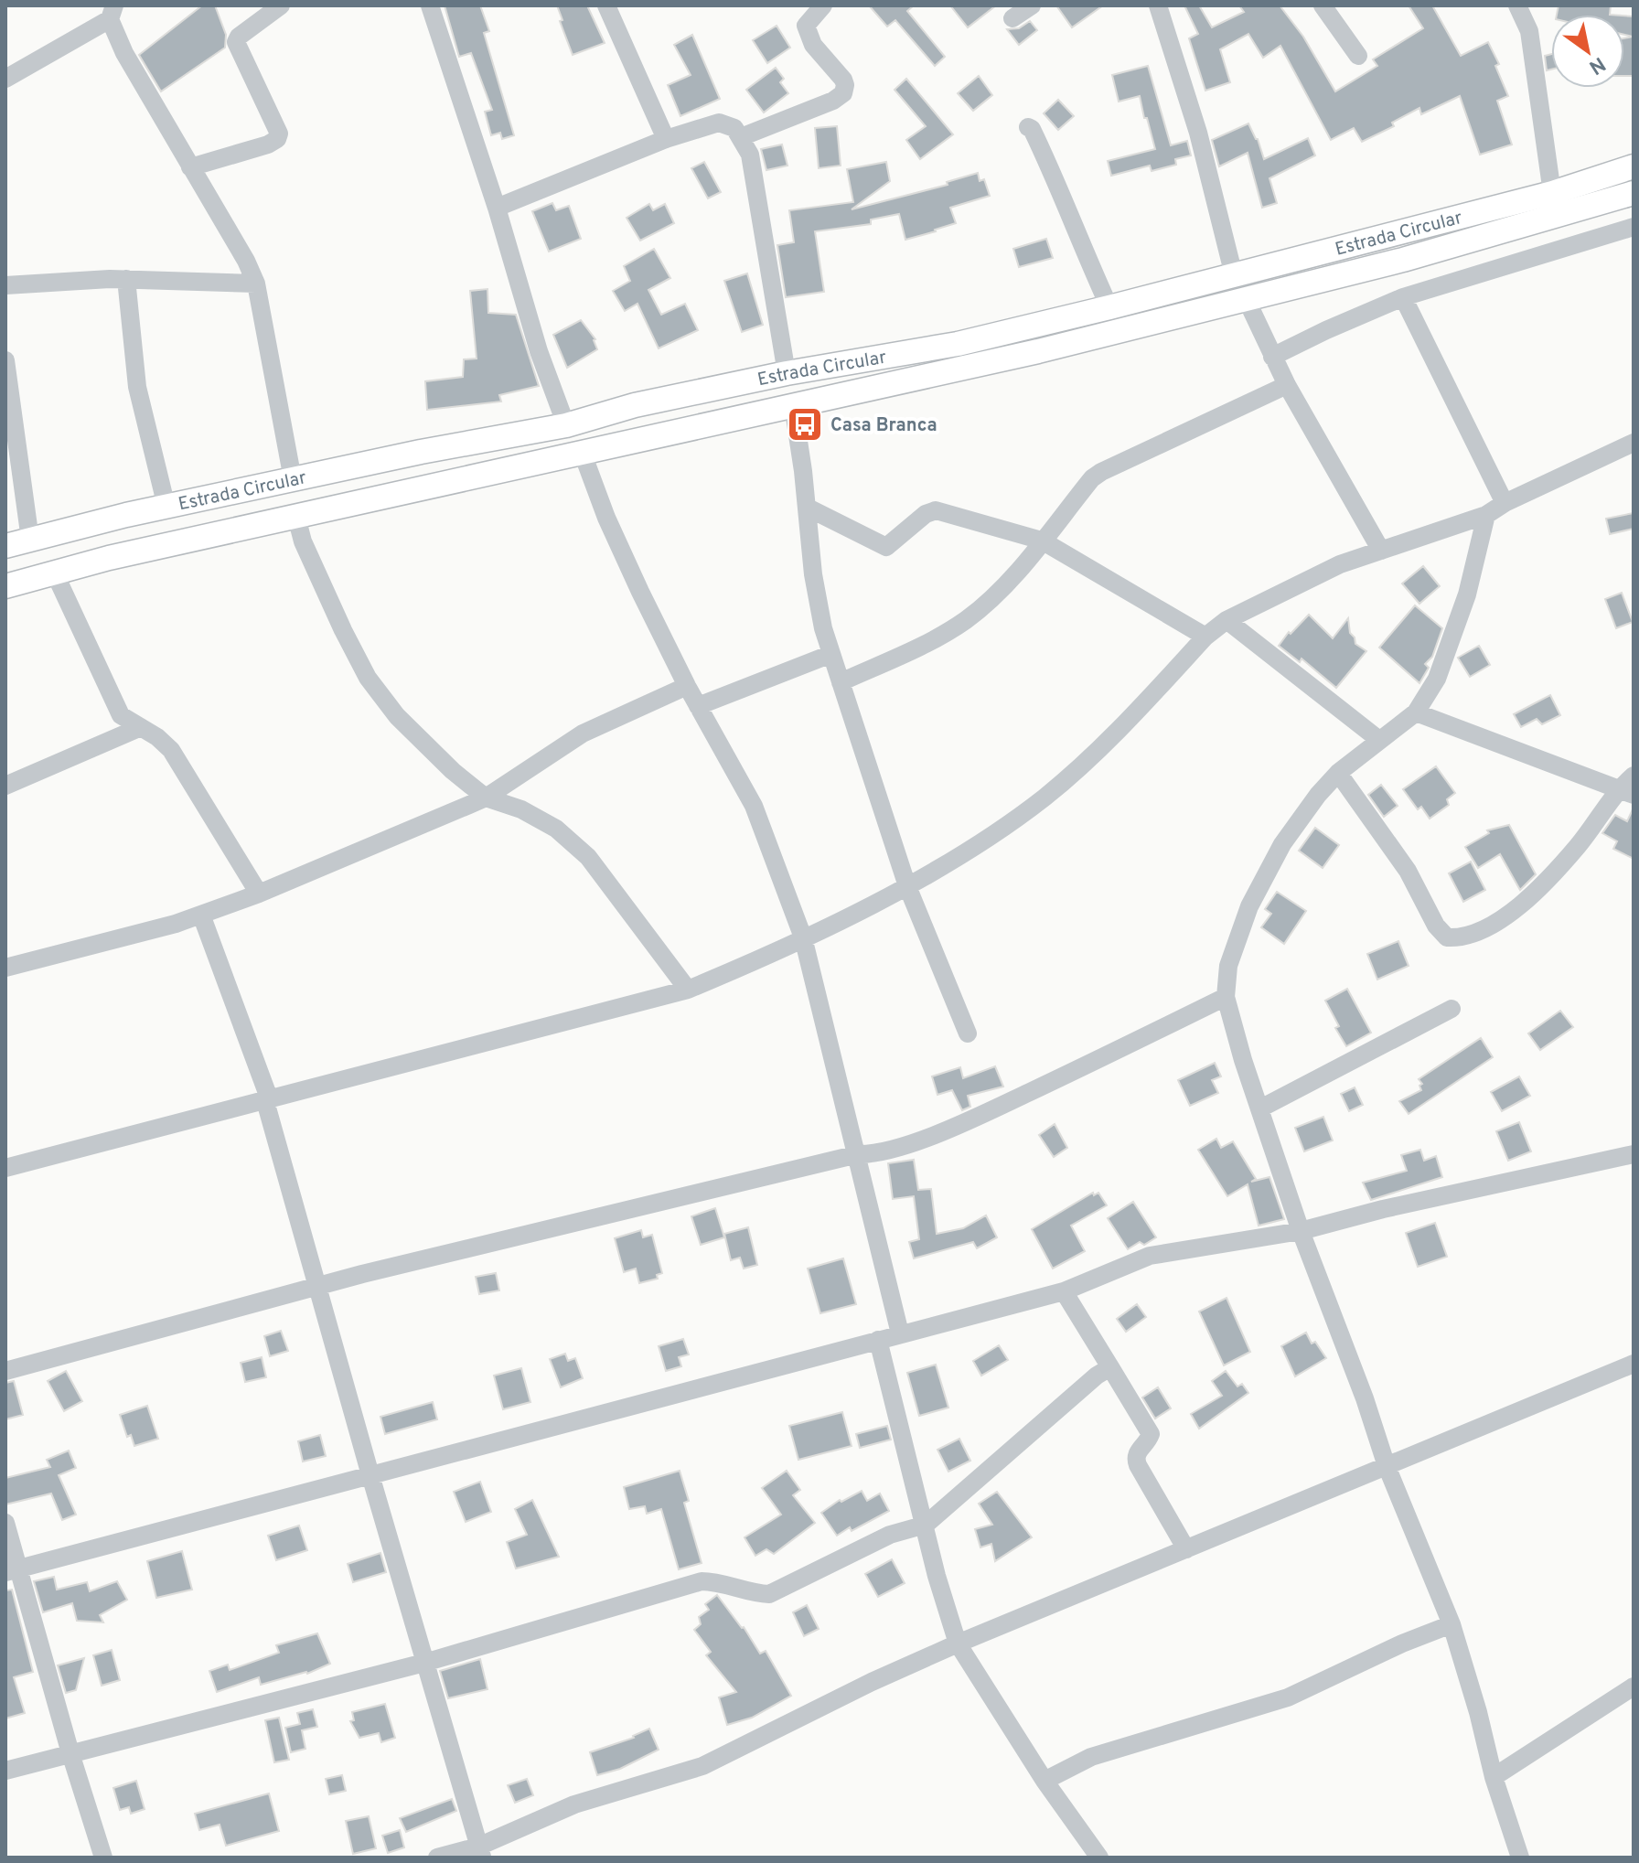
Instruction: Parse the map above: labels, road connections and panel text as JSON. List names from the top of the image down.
{
  "streets": {
    "main road": ["Estrada Circular"]
  },
  "places": {
    "bus stop": ["Casa Branca"]
  },
  "north": "bottom right"
}
